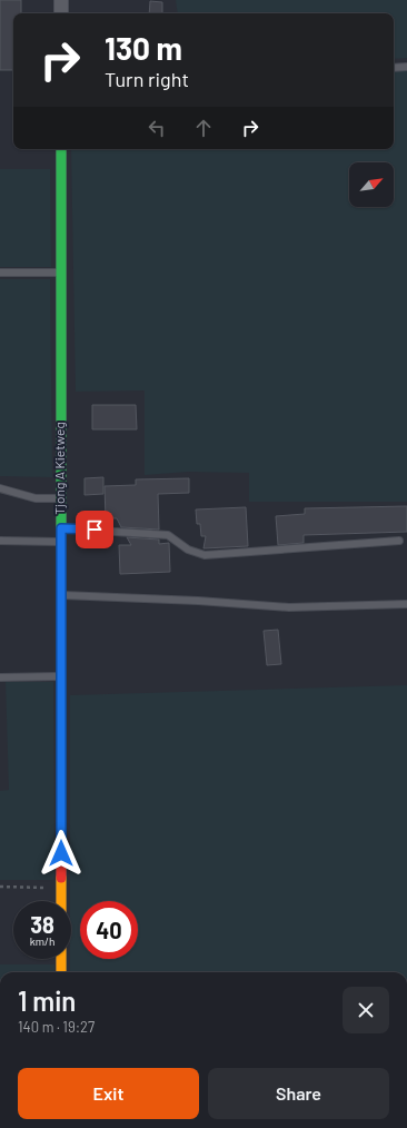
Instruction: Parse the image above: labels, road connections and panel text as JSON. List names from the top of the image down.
{
  "streets": {
    "street": ["Tjong A Kietweg"]
  },
  "north": "top right",
  "page": {
    "turn": ["130 m", "Turn right"],
    "speed": "38 km/h",
    "limit": "40",
    "heading": ["1 min", "140 m · 19:27"],
    "buttons": ["Exit", "Share"]
  }
}
